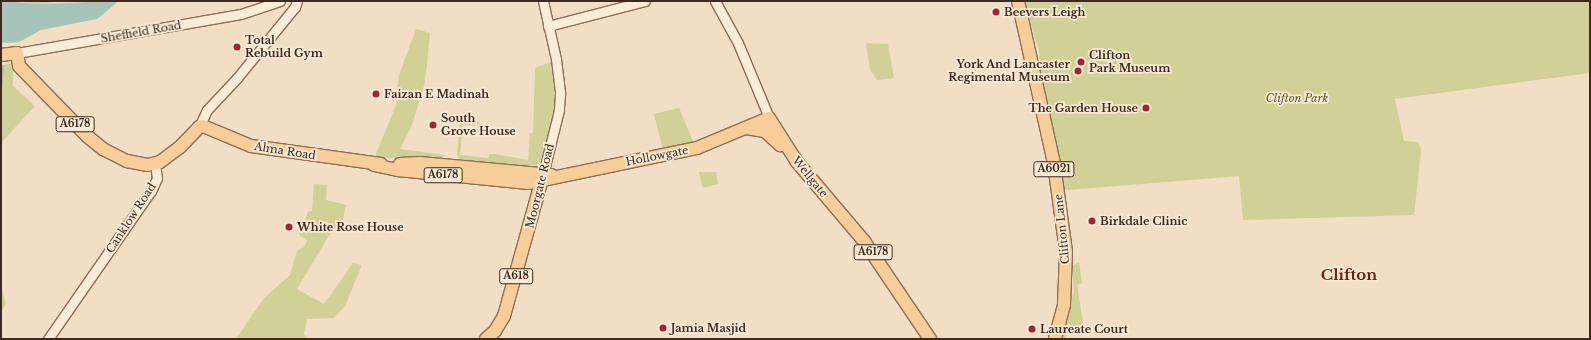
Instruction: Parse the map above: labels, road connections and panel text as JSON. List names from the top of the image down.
{
  "streets": {
    "main road": [
      "A6178",
      "Alma Road",
      "Hollowgate",
      "A6021",
      "Wellgate",
      "Moorgate Road",
      "Clifton Lane",
      "A618"
    ],
    "street": ["Sheffield Road", "Canklow Road"]
  },
  "crossings": [
    ["Sheffield Road", "A6178"],
    ["A6178", "Alma Road"],
    ["A6178", "Hollowgate"],
    ["A6178", "Wellgate"],
    ["A6178", "Canklow Road"],
    ["Alma Road", "Hollowgate"],
    ["Alma Road", "Moorgate Road"],
    ["Hollowgate", "Wellgate"],
    ["Hollowgate", "Moorgate Road"]
  ],
  "districts": ["Clifton"],
  "parks": ["Clifton Park"],
  "places": [
    "Beevers Leigh",
    "Total Rebuild Gym",
    "Clifton Park Museum",
    "York And Lancaster Regimental Museum",
    "Faizan E Madinah",
    "The Garden House",
    "South Grove House",
    "Birkdale Clinic",
    "White Rose House",
    "Jamia Masjid",
    "Laureate Court"
  ]
}
